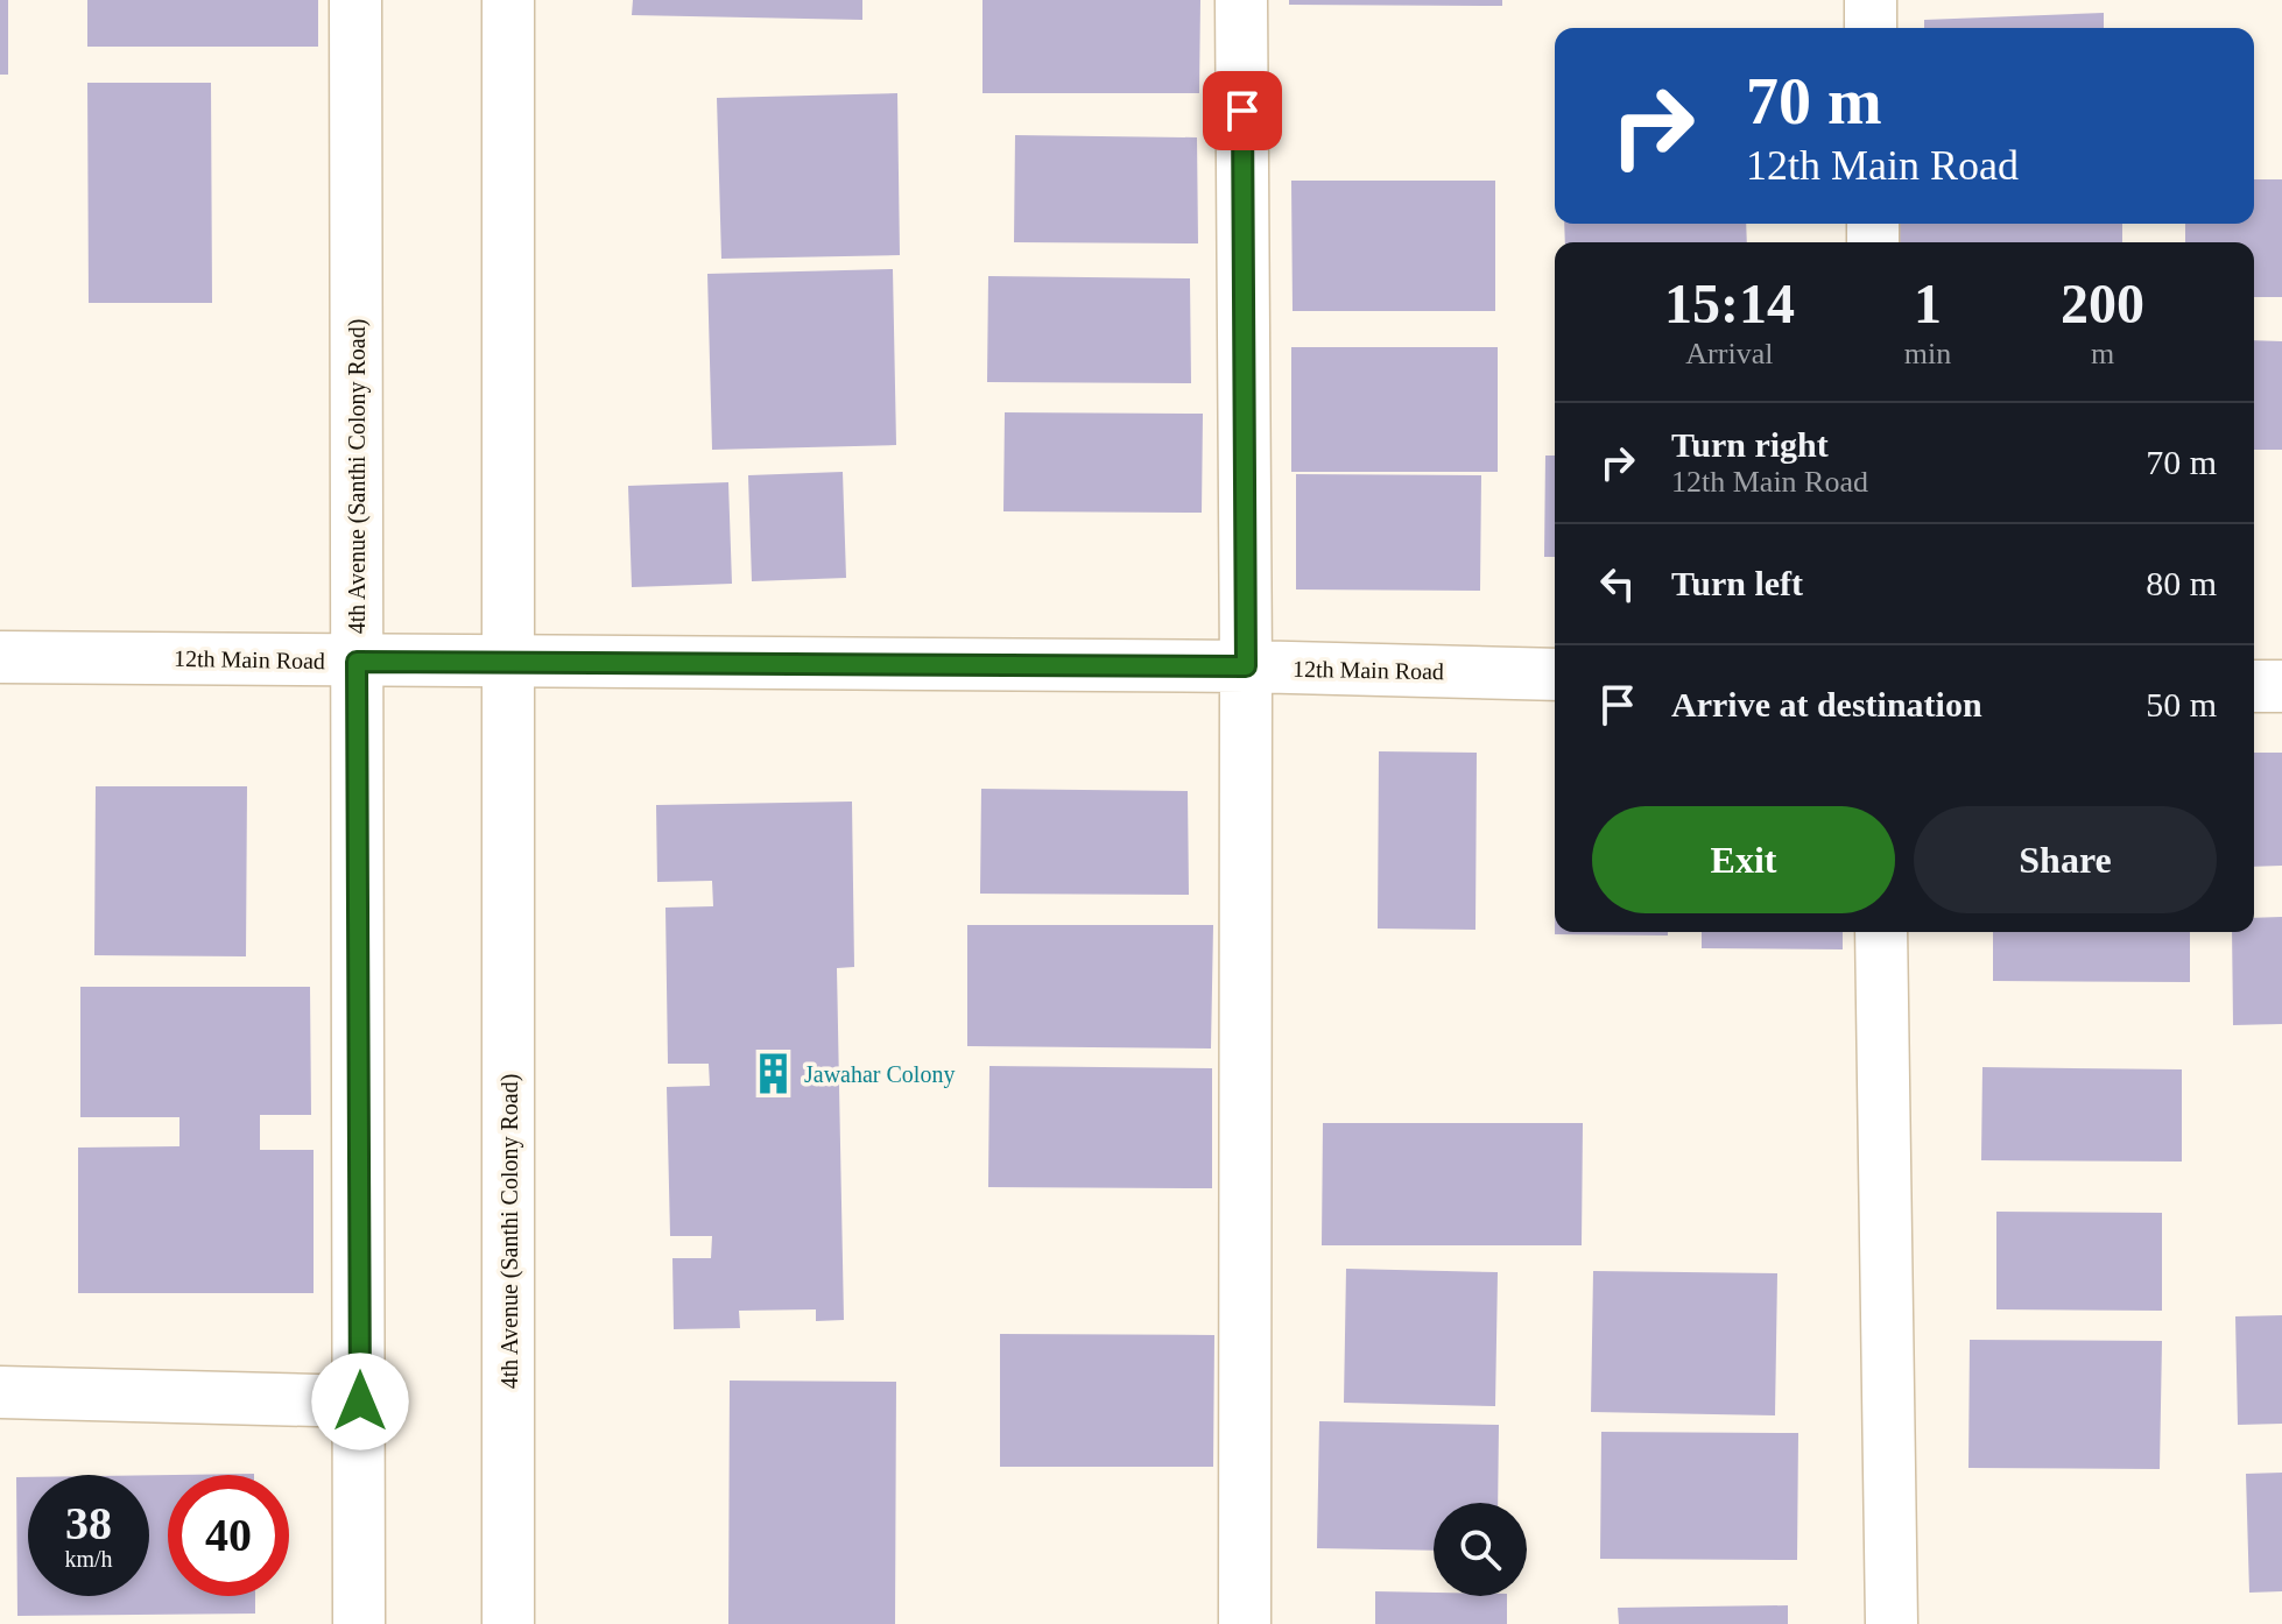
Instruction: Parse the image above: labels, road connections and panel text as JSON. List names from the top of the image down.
{
  "streets": {
    "street": ["4th Avenue (Santhi Colony Road)", "12th Main Road"]
  },
  "crossings": [
    ["4th Avenue (Santhi Colony Road)", "12th Main Road"]
  ],
  "places": {
    "building": ["Jawahar Colony"]
  },
  "page": {
    "turn": ["70 m", "12th Main Road"],
    "eta": [
      "15:14",
      "Arrival",
      "1",
      "min",
      "200",
      "m"
    ],
    "list": [
      {
        "name": "Turn right",
        "note": "12th Main Road",
        "value": "70 m"
      },
      {
        "name": "Turn left",
        "value": "80 m"
      },
      {
        "name": "Arrive at destination",
        "value": "50 m"
      }
    ],
    "buttons": ["Exit", "Share"],
    "speed": "38 km/h",
    "limit": "40"
  }
}
